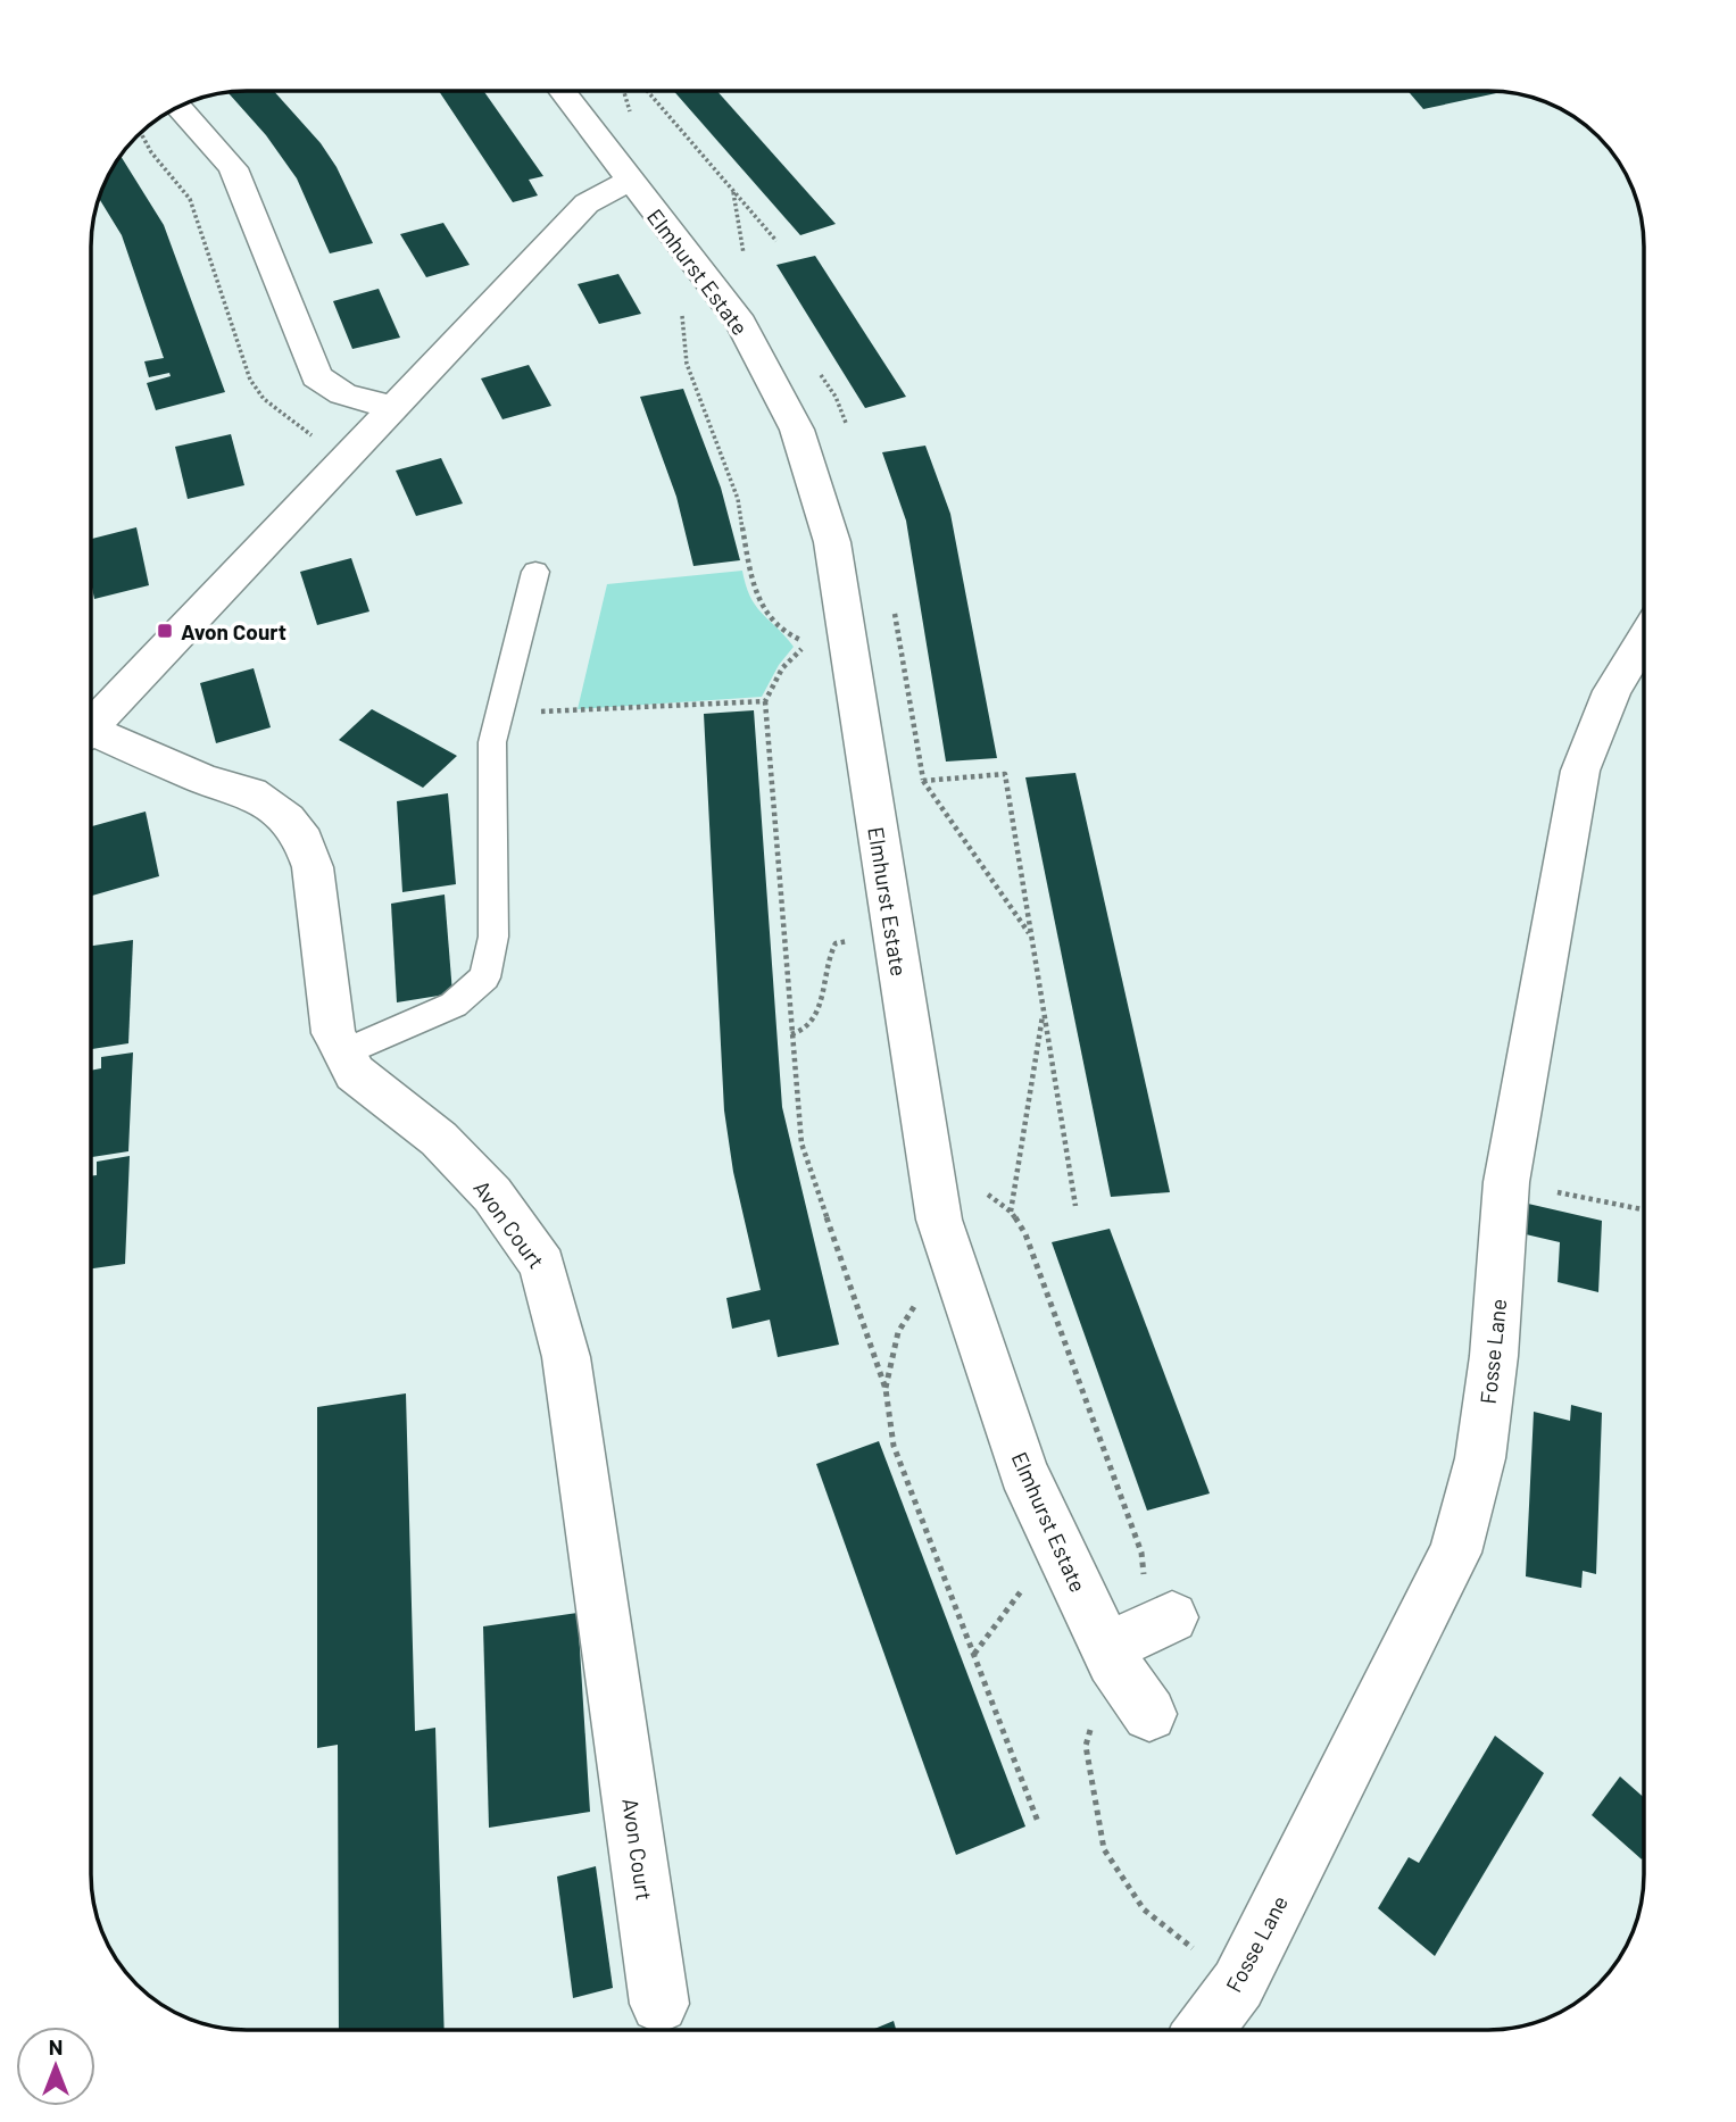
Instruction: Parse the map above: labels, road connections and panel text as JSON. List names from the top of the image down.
{
  "streets": {
    "street": ["Elmhurst Estate", "Avon Court", "Fosse Lane"]
  },
  "places": {
    "transit": ["Avon Court"]
  },
  "north": "top"
}
